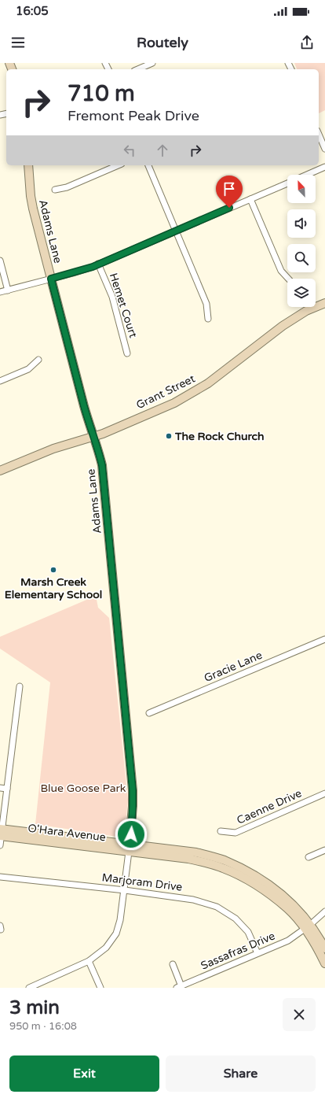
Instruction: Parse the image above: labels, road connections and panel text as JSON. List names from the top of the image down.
{
  "streets": {
    "street": [
      "Adams Lane",
      "Hemet Court",
      "Grant Street",
      "Gracie Lane",
      "Caenne Drive",
      "O'Hara Avenue",
      "Marjoram Drive",
      "Sassafras Drive"
    ]
  },
  "crossings": [
    ["Adams Lane", "Grant Street"],
    ["Adams Lane", "O'Hara Avenue"],
    ["O'Hara Avenue", "Sassafras Drive"],
    ["Marjoram Drive", "Sassafras Drive"]
  ],
  "parks": ["Blue Goose Park"],
  "places": ["The Rock Church", "Marsh Creek Elementary School"],
  "north": "top left",
  "page": {
    "status": "16:05",
    "header": "Routely",
    "turn": ["710 m", "Fremont Peak Drive"],
    "heading": ["3 min", "950 m · 16:08"],
    "buttons": ["Exit", "Share"]
  }
}
